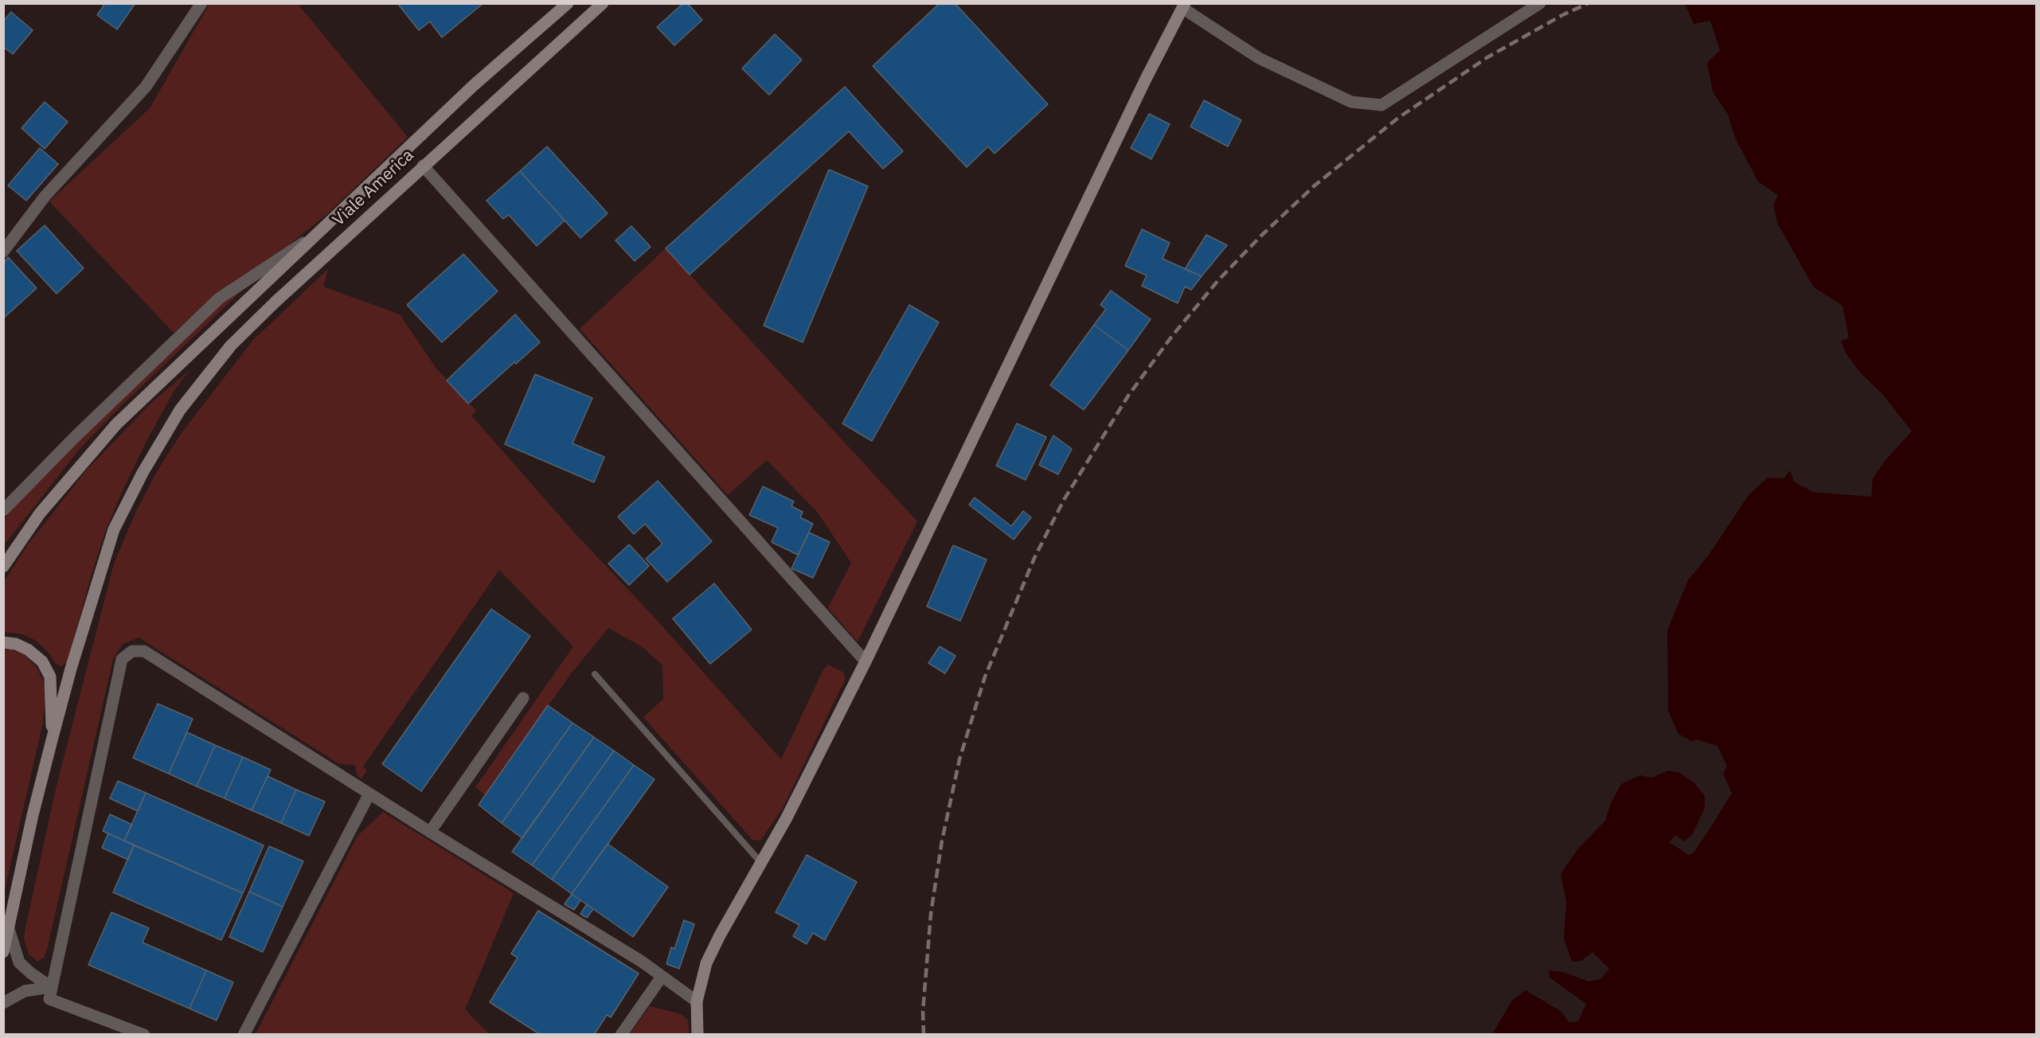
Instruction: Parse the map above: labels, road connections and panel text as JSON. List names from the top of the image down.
{
  "streets": {
    "main road": ["Viale America"]
  }
}
